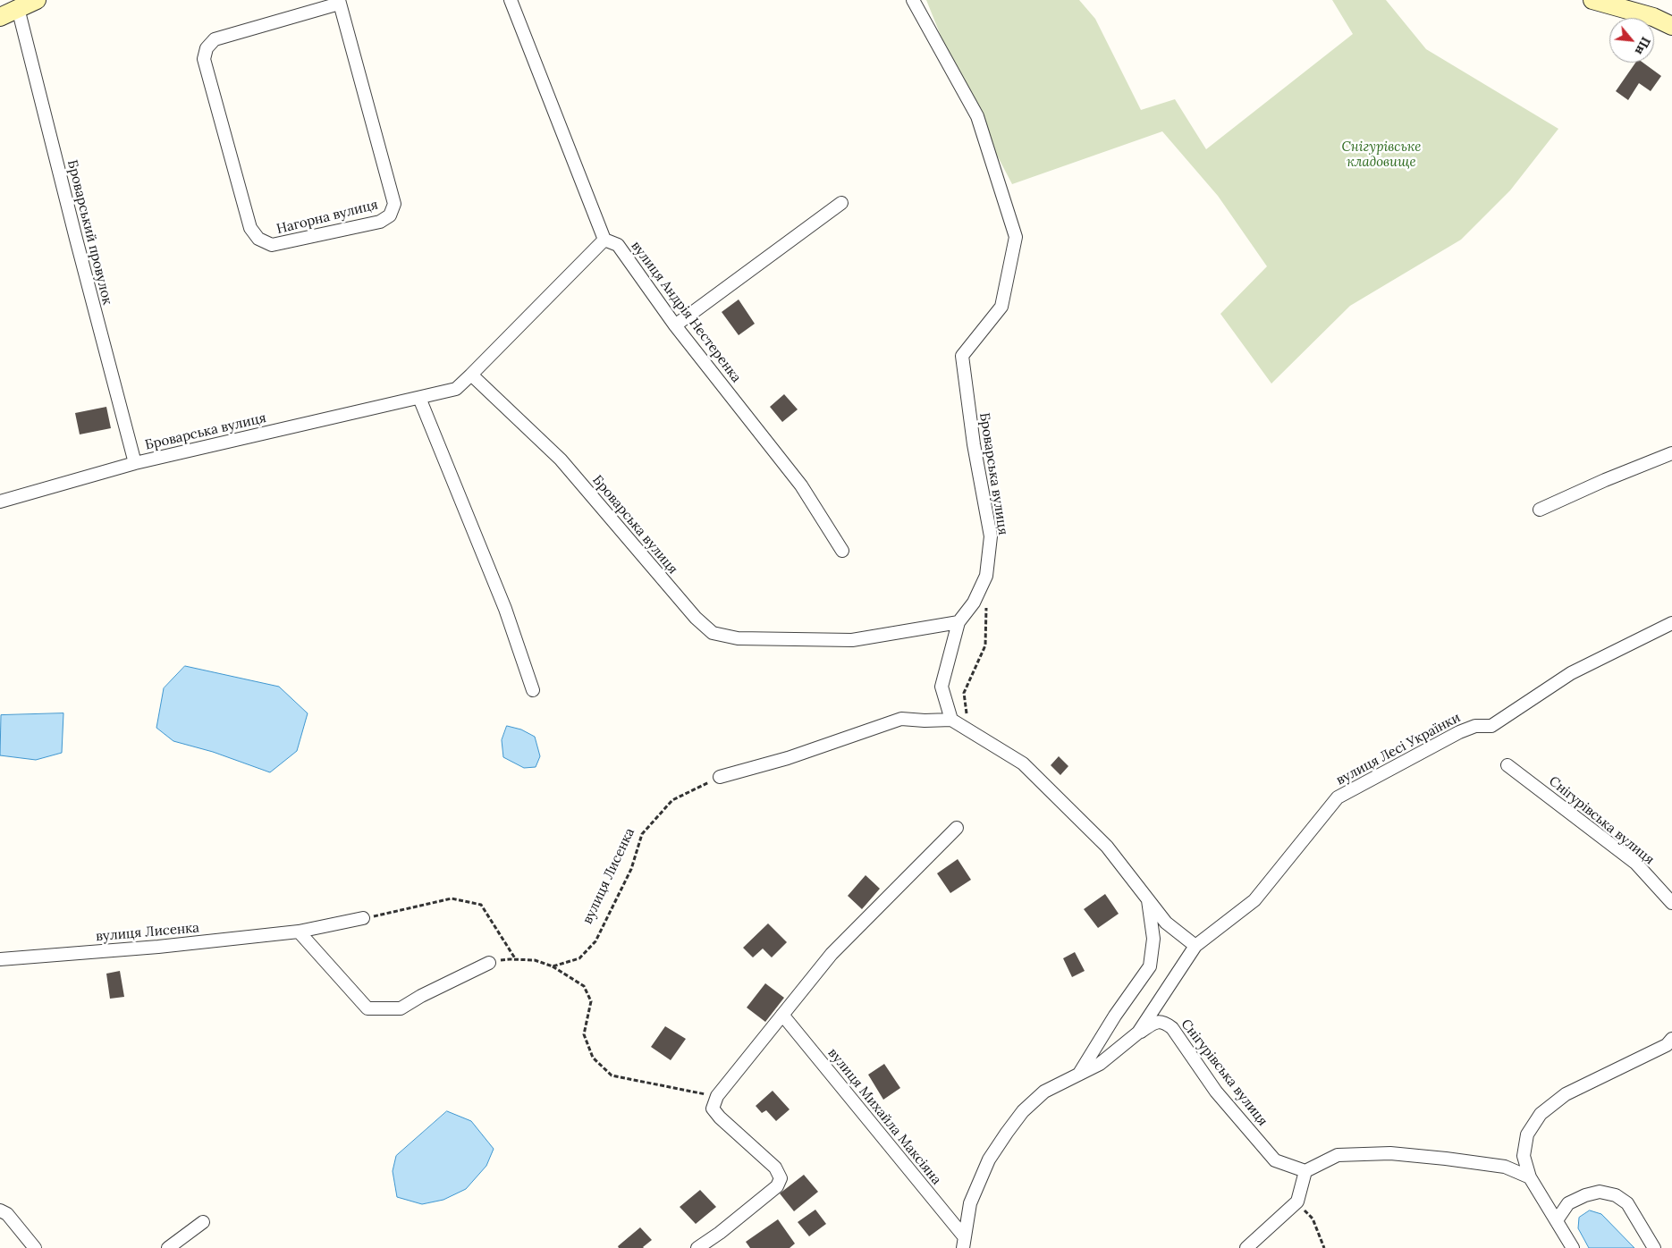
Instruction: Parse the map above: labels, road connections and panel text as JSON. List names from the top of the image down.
{
  "streets": {
    "street": [
      "Нагорна вулиця",
      "Броварський провулок",
      "вулиця Андрія Нестеренка",
      "Броварська вулиця",
      "вулиця Лесі Українки",
      "Снігурівська вулиця",
      "вулиця Лисенка",
      "вулиця Михайла Максіяна"
    ]
  },
  "crossings": [
    ["Броварський провулок", "Броварська вулиця"],
    ["вулиця Андрія Нестеренка", "Броварська вулиця"],
    ["вулиця Лесі Українки", "Снігурівська вулиця"],
    ["вулиця Лесі Українки", "вулиця Михайла Максіяна"]
  ],
  "parks": ["Снігурівське кладовище"],
  "north": "bottom right"
}
